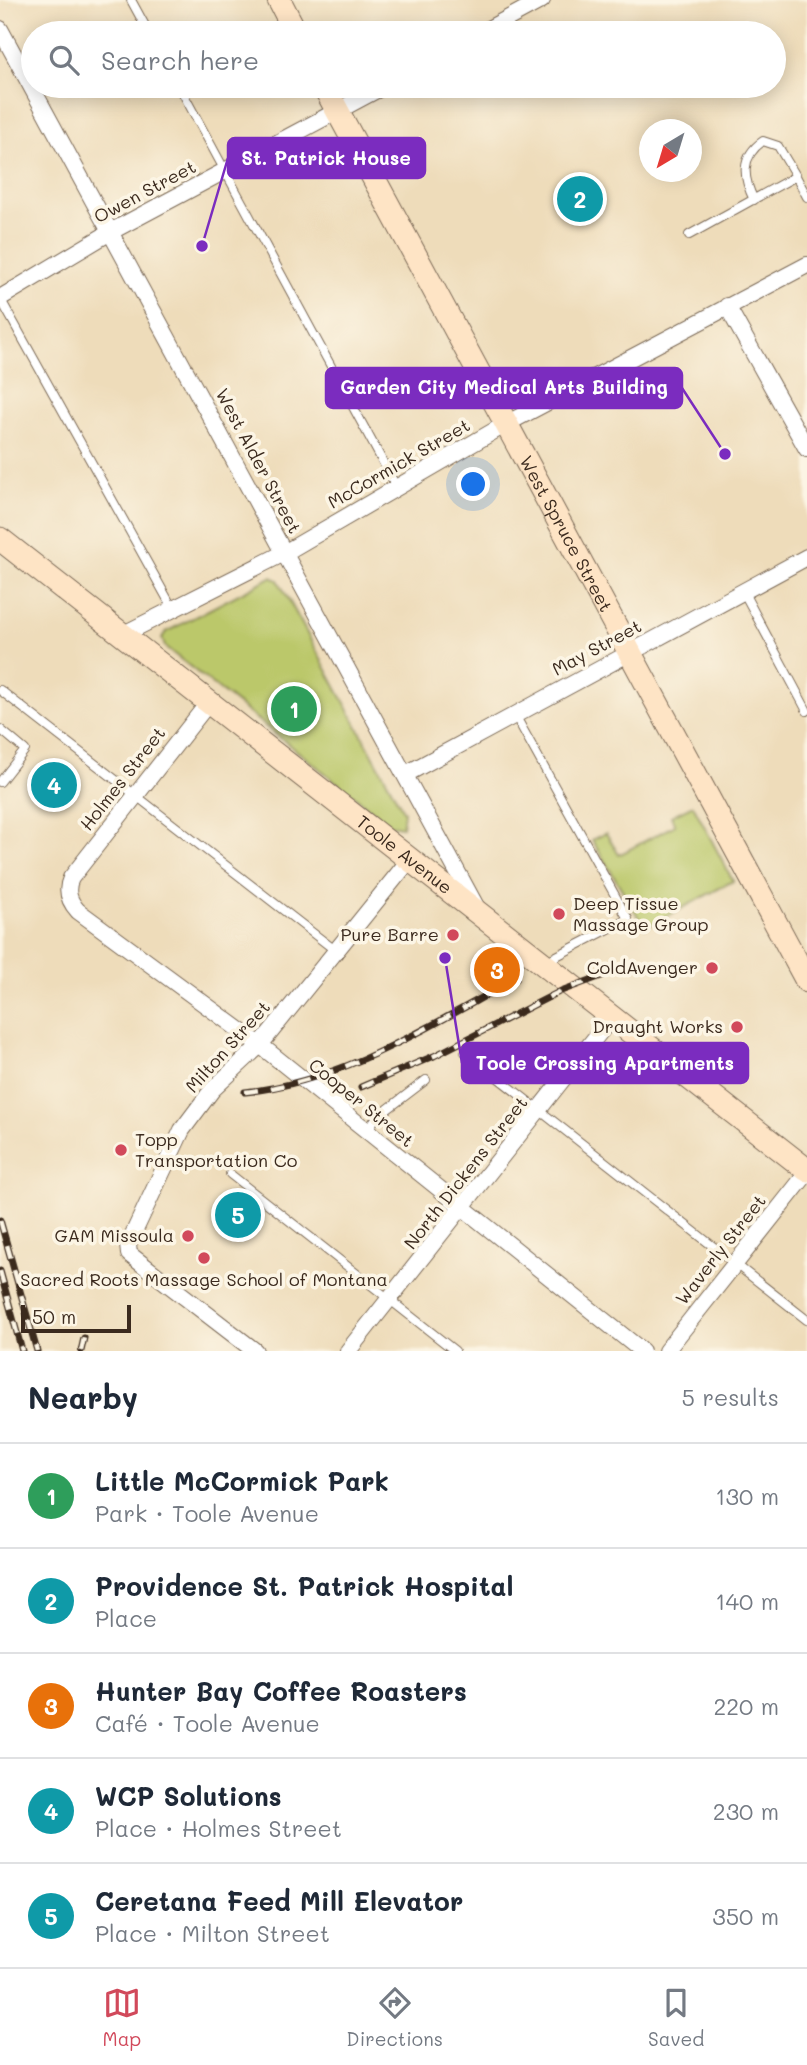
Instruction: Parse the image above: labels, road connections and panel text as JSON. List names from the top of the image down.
{
  "streets": {
    "main road": ["West Spruce Street", "Toole Avenue"],
    "street": [
      "Owen Street",
      "West Alder Street",
      "McCormick Street",
      "May Street",
      "Holmes Street",
      "Milton Street",
      "Cooper Street",
      "North Dickens Street",
      "Waverly Street"
    ]
  },
  "crossings": [
    ["Owen Street", "West Alder Street"],
    ["Owen Street", "West Spruce Street"],
    ["West Alder Street", "McCormick Street"],
    ["West Alder Street", "May Street"],
    ["West Alder Street", "Toole Avenue"],
    ["McCormick Street", "West Spruce Street"],
    ["McCormick Street", "Toole Avenue"],
    ["West Spruce Street", "May Street"],
    ["Holmes Street", "Toole Avenue"],
    ["Holmes Street", "Cooper Street"],
    ["Toole Avenue", "Milton Street"],
    ["Toole Avenue", "North Dickens Street"],
    ["Toole Avenue", "Waverly Street"],
    ["Milton Street", "Cooper Street"],
    ["Cooper Street", "North Dickens Street"]
  ],
  "places": [
    "St. Patrick House",
    "Garden City Medical Arts Building",
    "Deep Tissue Massage Group",
    "Pure Barre",
    "Toole Crossing Apartments",
    "ColdAvenger",
    "Draught Works",
    "Topp Transportation Co",
    "GAM Missoula",
    "Sacred Roots Massage School of Montana"
  ],
  "scale_bar": "50 m",
  "north": "bottom left",
  "page": {
    "search": "Search here",
    "pins": [
      "2",
      "1",
      "4",
      "3",
      "5"
    ],
    "scale": "50 m",
    "heading": ["Nearby", "5 results"],
    "list": [
      {
        "mark": "1",
        "name": "Little McCormick Park",
        "note": "Park · Toole Avenue",
        "value": "130 m"
      },
      {
        "mark": "2",
        "name": "Providence St. Patrick Hospital",
        "note": "Place",
        "value": "140 m"
      },
      {
        "mark": "3",
        "name": "Hunter Bay Coffee Roasters",
        "note": "Café · Toole Avenue",
        "value": "220 m"
      },
      {
        "mark": "4",
        "name": "WCP Solutions",
        "note": "Place · Holmes Street",
        "value": "230 m"
      },
      {
        "mark": "5",
        "name": "Ceretana Feed Mill Elevator",
        "note": "Place · Milton Street",
        "value": "350 m"
      }
    ],
    "nav": ["Map", "Directions", "Saved"]
  }
}
